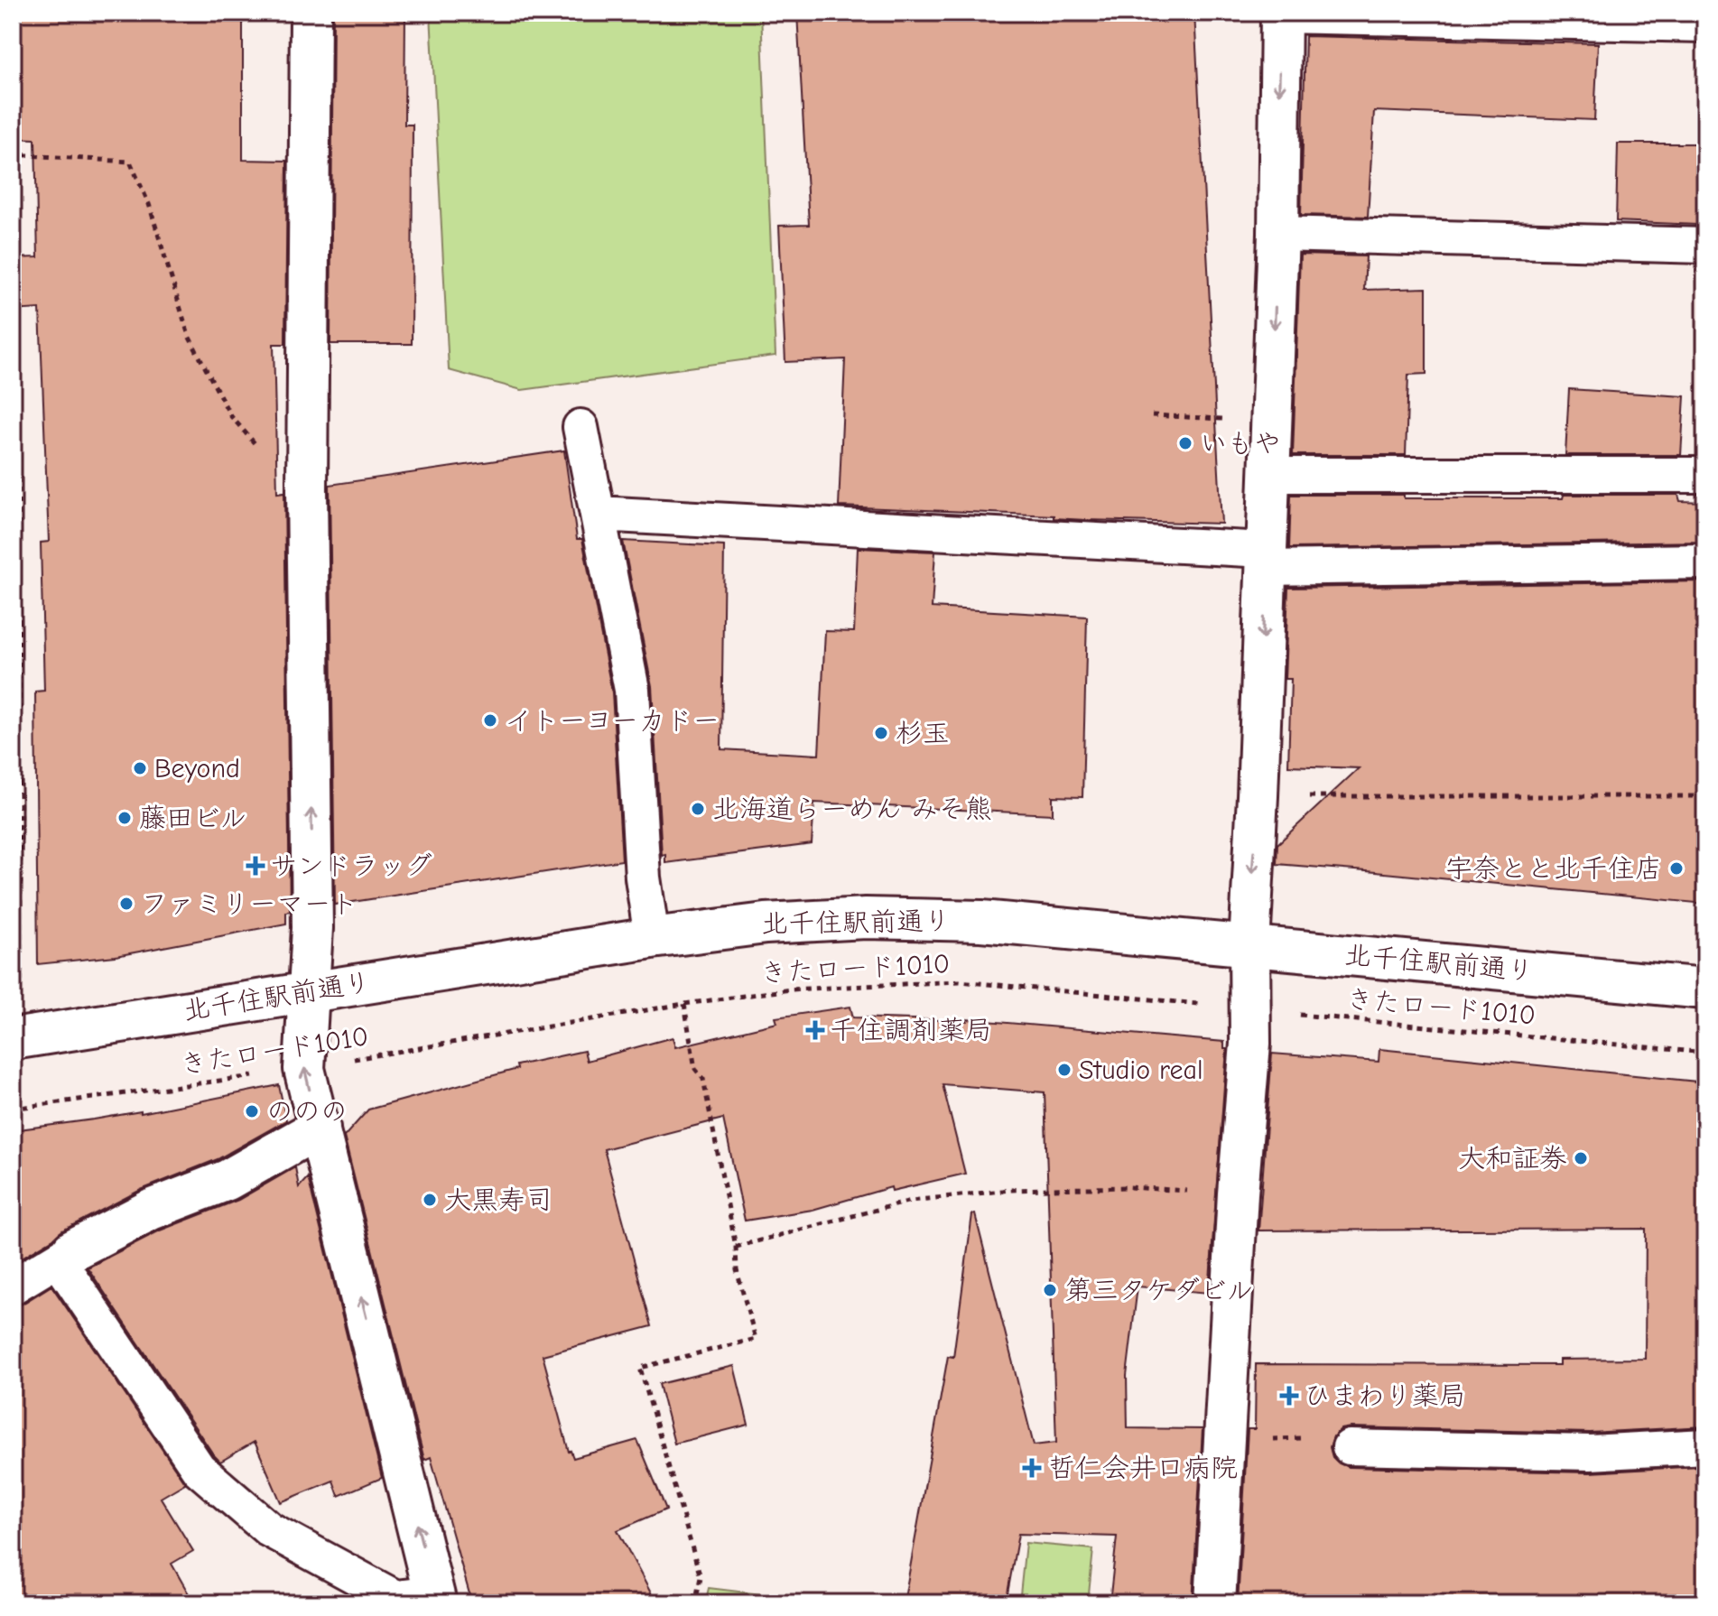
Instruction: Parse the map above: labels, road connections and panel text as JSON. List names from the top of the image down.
{
  "streets": {
    "street": ["北千住駅前通り"],
    "path": ["きたロード1010"]
  },
  "places": {
    "other": [
      "いもや",
      "イトーヨーカドー",
      "杉玉",
      "Beyond",
      "北海道らーめん みそ熊",
      "藤田ビル",
      "宇奈とと北千住店",
      "ファミリーマート",
      "Studio real",
      "ののの",
      "大和証券",
      "大黒寿司",
      "第三タケダビル"
    ],
    "health": [
      "サンドラッグ",
      "千住調剤薬局",
      "ひまわり薬局",
      "哲仁会井口病院"
    ]
  }
}
